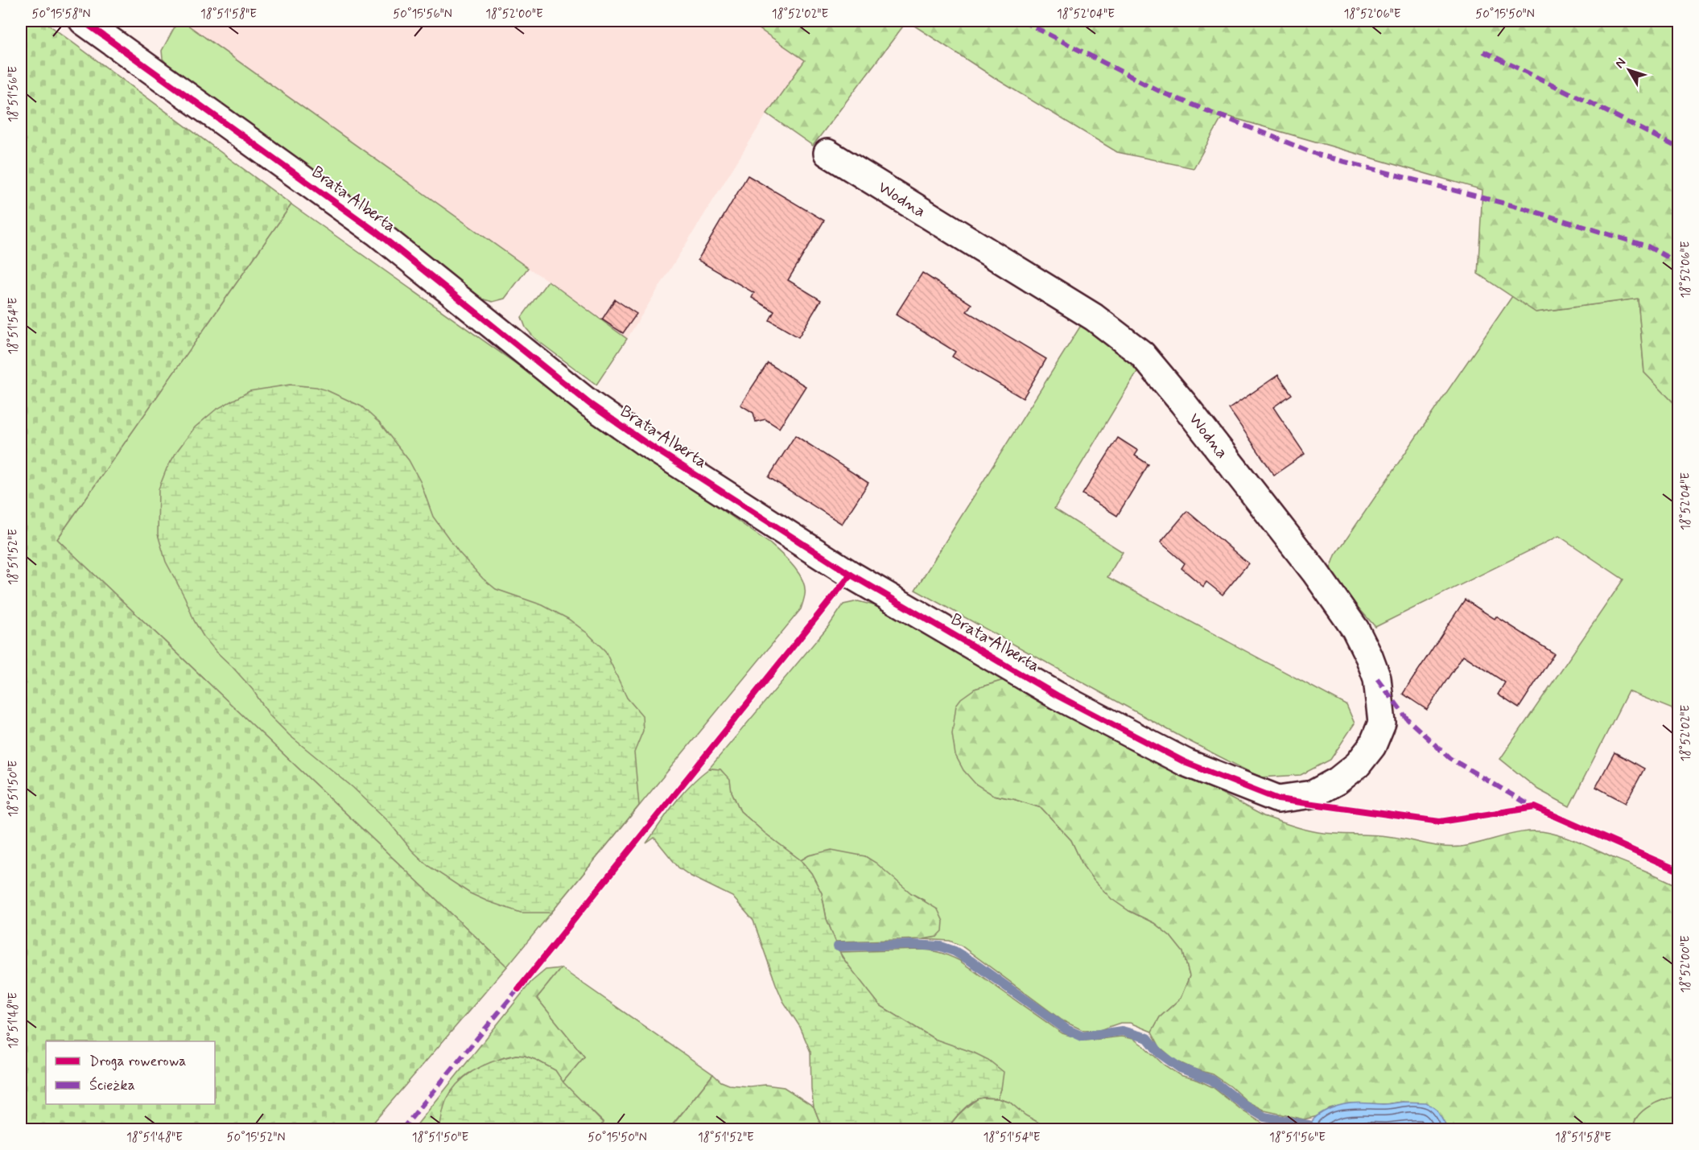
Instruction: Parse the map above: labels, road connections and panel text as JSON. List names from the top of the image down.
{
  "streets": {
    "street": ["Brata Alberta", "Wodna"]
  },
  "crossings": [
    ["Brata Alberta", "Wodna"]
  ],
  "legend": ["Droga rowerowa", "Ścieżka"],
  "north": "top left",
  "coordinates": [
    "50°15'58\"N",
    "18°51'58\"E",
    "50°15'56\"N",
    "18°52'00\"E",
    "18°52'02\"E",
    "18°52'04\"E",
    "18°52'06\"E",
    "50°15'50\"N",
    "18°51'56\"E",
    "18°51'54\"E",
    "18°51'52\"E",
    "18°51'50\"E",
    "18°51'48\"E",
    "50°15'52\"N"
  ]
}
